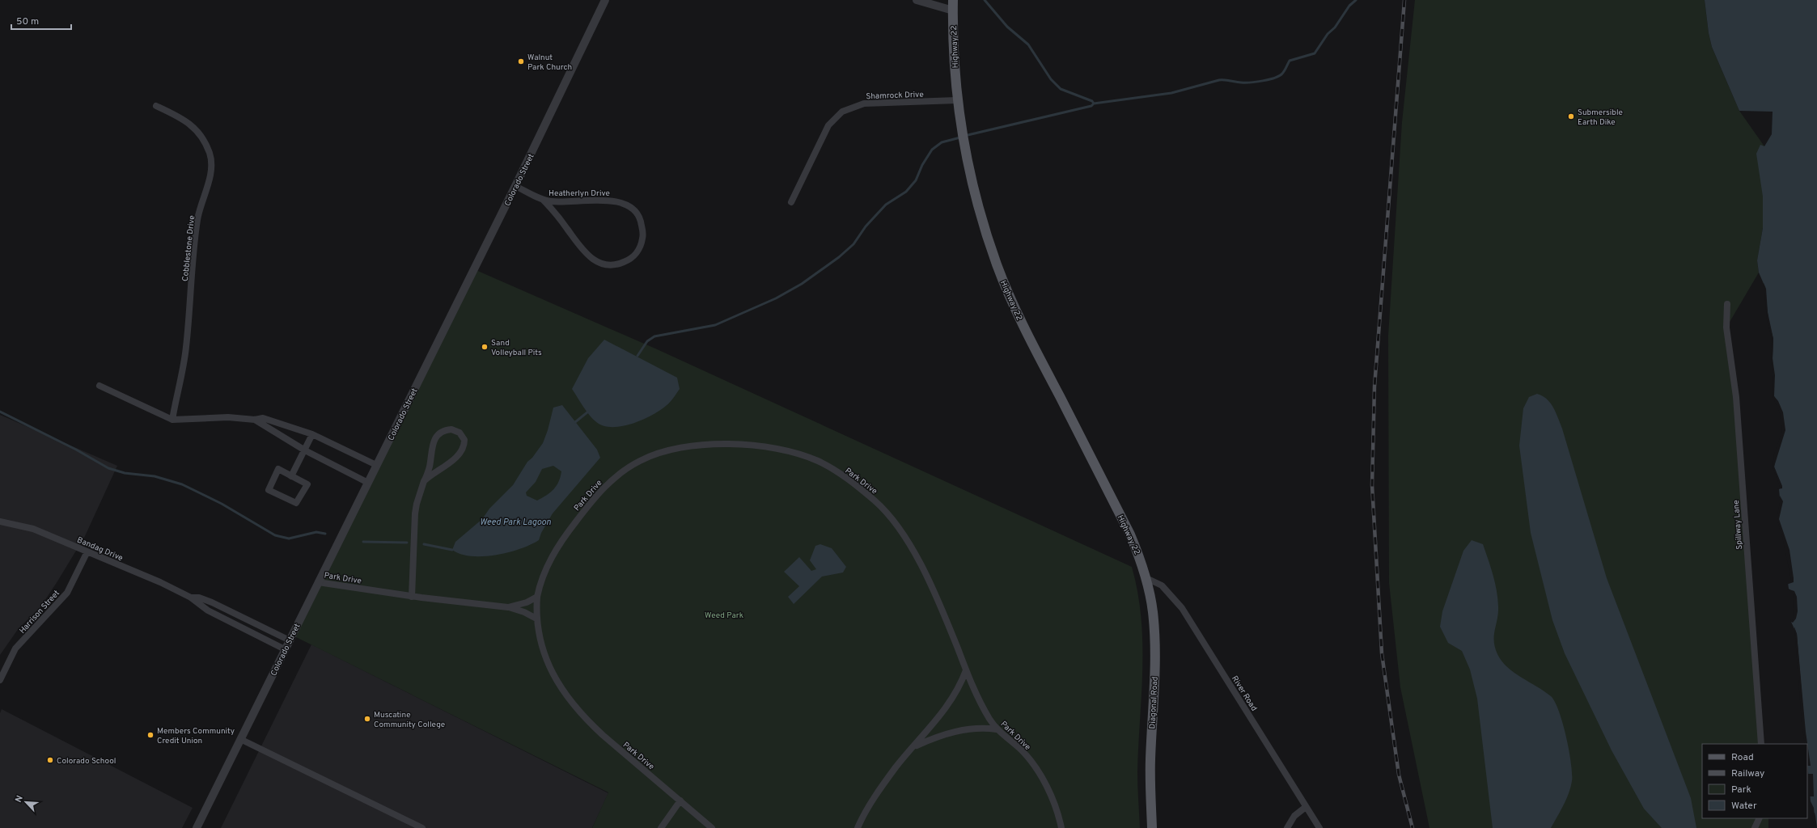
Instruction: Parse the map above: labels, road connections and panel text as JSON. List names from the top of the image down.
{
  "streets": {
    "main road": ["Highway 22", "Diagonal Road"],
    "street": [
      "Shamrock Drive",
      "Colorado Street",
      "Heatherlyn Drive",
      "Cobblestone Drive",
      "Park Drive",
      "Spillway Lane",
      "Bandag Drive",
      "Harrison Street",
      "River Road"
    ]
  },
  "crossings": [
    ["Highway 22", "Shamrock Drive"],
    ["Highway 22", "River Road"],
    ["Highway 22", "Diagonal Road"],
    ["Colorado Street", "Heatherlyn Drive"],
    ["Colorado Street", "Park Drive"],
    ["Colorado Street", "Bandag Drive"],
    ["Bandag Drive", "Harrison Street"],
    ["River Road", "Diagonal Road"]
  ],
  "water": ["Weed Park Lagoon"],
  "parks": ["Weed Park"],
  "places": [
    "Walnut Park Church",
    "Submersible Earth Dike",
    "Sand Volleyball Pits",
    "Muscatine Community College",
    "Members Community Credit Union",
    "Colorado School"
  ],
  "legend": [
    "Road",
    "Railway",
    "Park",
    "Water"
  ],
  "scale_bar": "50 m",
  "north": "top left"
}
